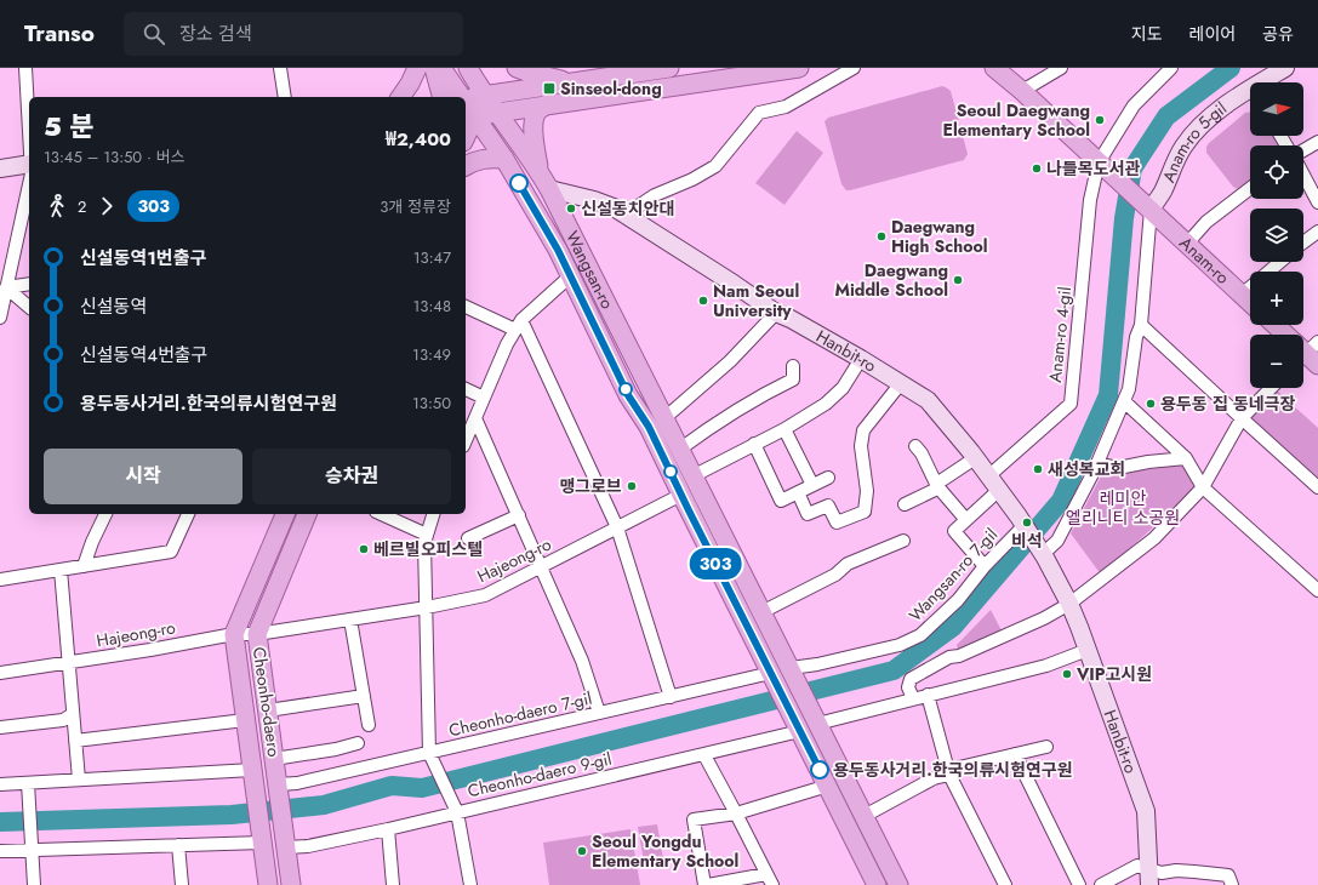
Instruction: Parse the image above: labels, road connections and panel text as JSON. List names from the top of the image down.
{
  "streets": {
    "main road": ["Anam-ro", "Wangsan-ro", "Cheonho-daero"],
    "street": [
      "Anam-ro 5-gil",
      "Anam-ro 4-gil",
      "Hanbit-ro",
      "Hajeong-ro",
      "Wangsan-ro 7-gil",
      "Cheonho-daero 7-gil",
      "Cheonho-daero 9-gil"
    ]
  },
  "crossings": [
    ["Anam-ro 5-gil", "Anam-ro"],
    ["Anam-ro", "Anam-ro 4-gil"],
    ["Wangsan-ro", "Hanbit-ro"],
    ["Wangsan-ro", "Hajeong-ro"],
    ["Wangsan-ro", "Wangsan-ro 7-gil"],
    ["Wangsan-ro", "Cheonho-daero 7-gil"],
    ["Wangsan-ro", "Cheonho-daero 9-gil"],
    ["Anam-ro 4-gil", "Hanbit-ro"],
    ["Hanbit-ro", "Wangsan-ro 7-gil"],
    ["Hanbit-ro", "Cheonho-daero 9-gil"],
    ["Hajeong-ro", "Cheonho-daero"],
    ["Cheonho-daero", "Cheonho-daero 7-gil"],
    ["Cheonho-daero", "Cheonho-daero 9-gil"]
  ],
  "parks": ["레미안 엘리니티 소공원"],
  "places": {
    "transit": ["Sinseol-dong"],
    "other": [
      "Seoul Daegwang Elementary School",
      "나들목도서관",
      "신설동치안대",
      "Daegwang High School",
      "Daegwang Middle School",
      "Nam Seoul University",
      "용두동 집 동네극장",
      "새성복교회",
      "맹그로브",
      "비석",
      "베르빌오피스텔",
      "VIP고시원",
      "용두동사거리.한국의류시험연구원",
      "Seoul Yongdu Elementary School"
    ]
  },
  "lines": ["bus line 303"],
  "north": "right",
  "page": {
    "header": "Transo",
    "search": "장소 검색",
    "nav": ["지도", "레이어", "공유"],
    "on_map": "303",
    "map_buttons": ["+", "−"],
    "heading": ["5 분", "13:45 – 13:50 · 버스", "₩2,400"],
    "legs": ["2", "303", "3개 정류장"],
    "list": [
      {
        "name": "신설동역1번출구",
        "value": "13:47"
      },
      {
        "name": "신설동역",
        "value": "13:48"
      },
      {
        "name": "신설동역4번출구",
        "value": "13:49"
      },
      {
        "name": "용두동사거리.한국의류시험연구원",
        "value": "13:50"
      }
    ],
    "buttons": ["시작", "승차권"]
  }
}
